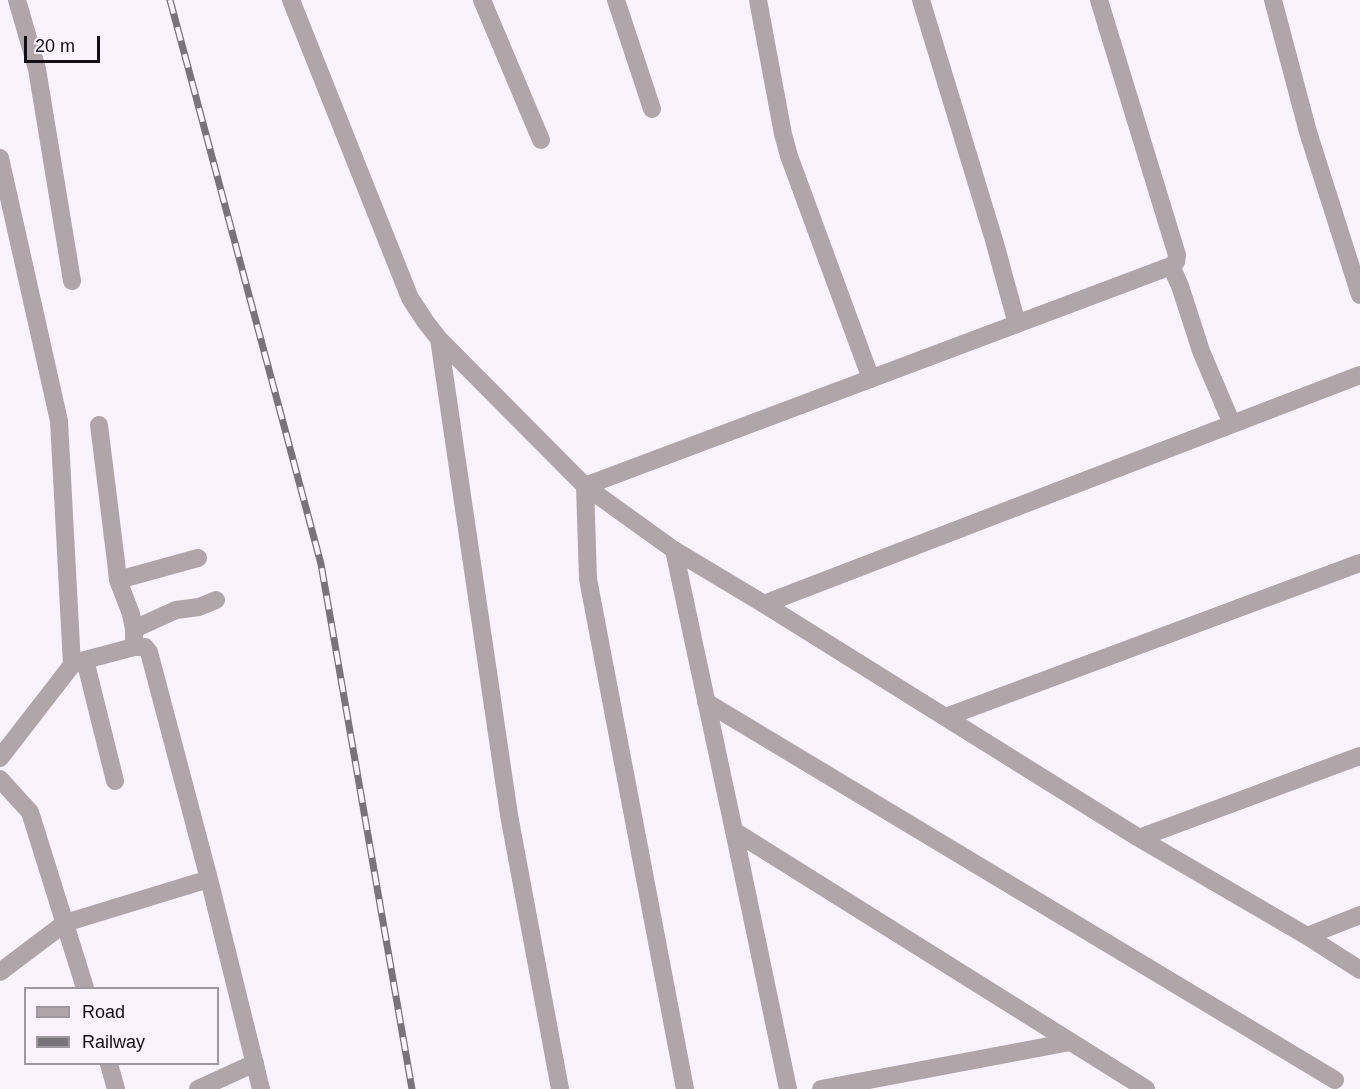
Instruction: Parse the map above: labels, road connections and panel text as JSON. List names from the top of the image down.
{
  "legend": ["Road", "Railway"],
  "scale_bar": "20 m"
}
